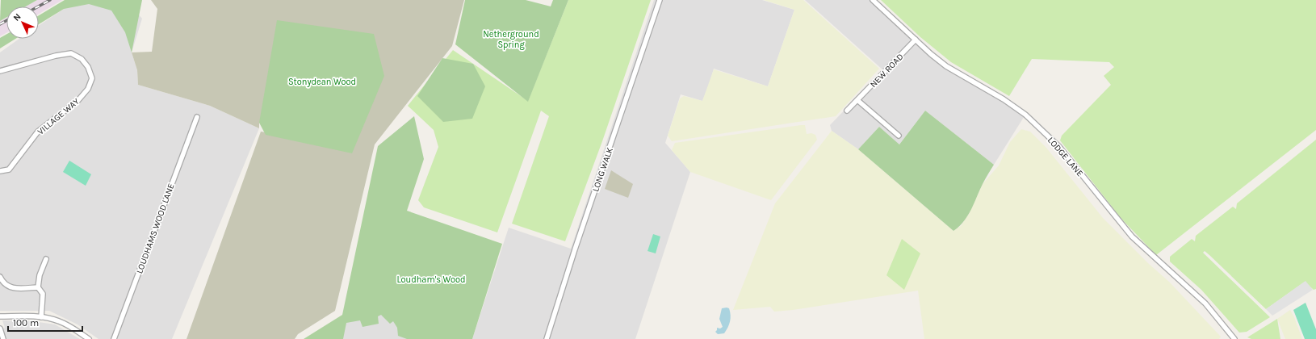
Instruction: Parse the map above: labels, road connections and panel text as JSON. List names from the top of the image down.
{
  "streets": {
    "street": [
      "NEW ROAD",
      "VILLAGE WAY",
      "LODGE LANE",
      "LONG WALK",
      "LOUDHAMS WOOD LANE"
    ]
  },
  "crossings": [
    ["NEW ROAD", "LODGE LANE"]
  ],
  "parks": ["Netherground Spring", "Stonydean Wood", "Loudham's Wood"],
  "scale_bar": "100 m",
  "north": "top left"
}
